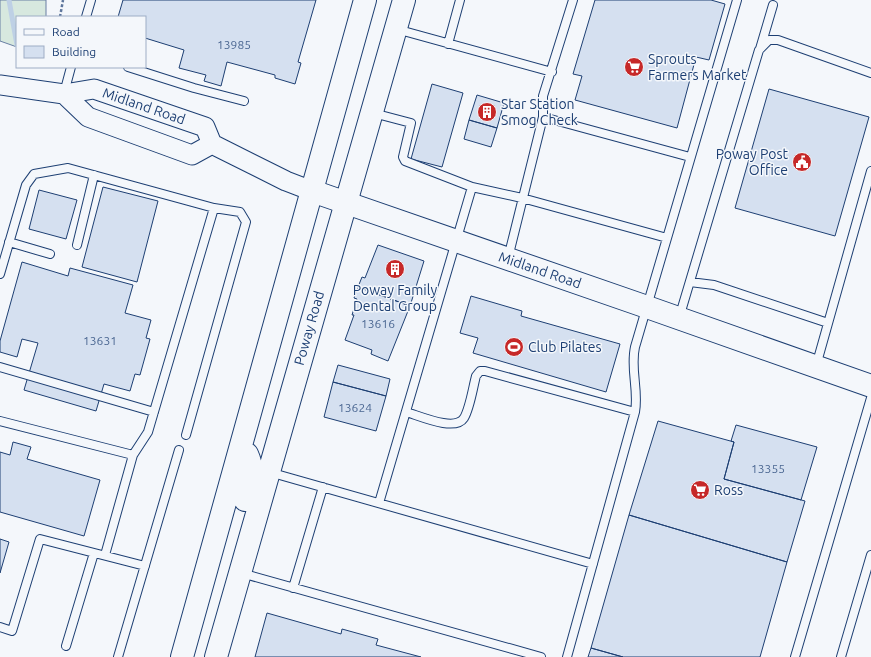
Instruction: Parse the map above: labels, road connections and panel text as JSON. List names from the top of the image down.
{
  "streets": {
    "main road": ["Midland Road", "Poway Road"]
  },
  "crossings": [
    ["Midland Road", "Poway Road"]
  ],
  "places": {
    "supermarket": ["Sprouts Farmers Market", "Ross"],
    "building": ["Star Station Smog Check", "Poway Family Dental Group"],
    "public building": ["Poway Post Office"],
    "sports": ["Club Pilates"]
  },
  "house_numbers": [
    "13985",
    "13616",
    "13631",
    "13624",
    "13355"
  ],
  "legend": ["Road", "Building"]
}
